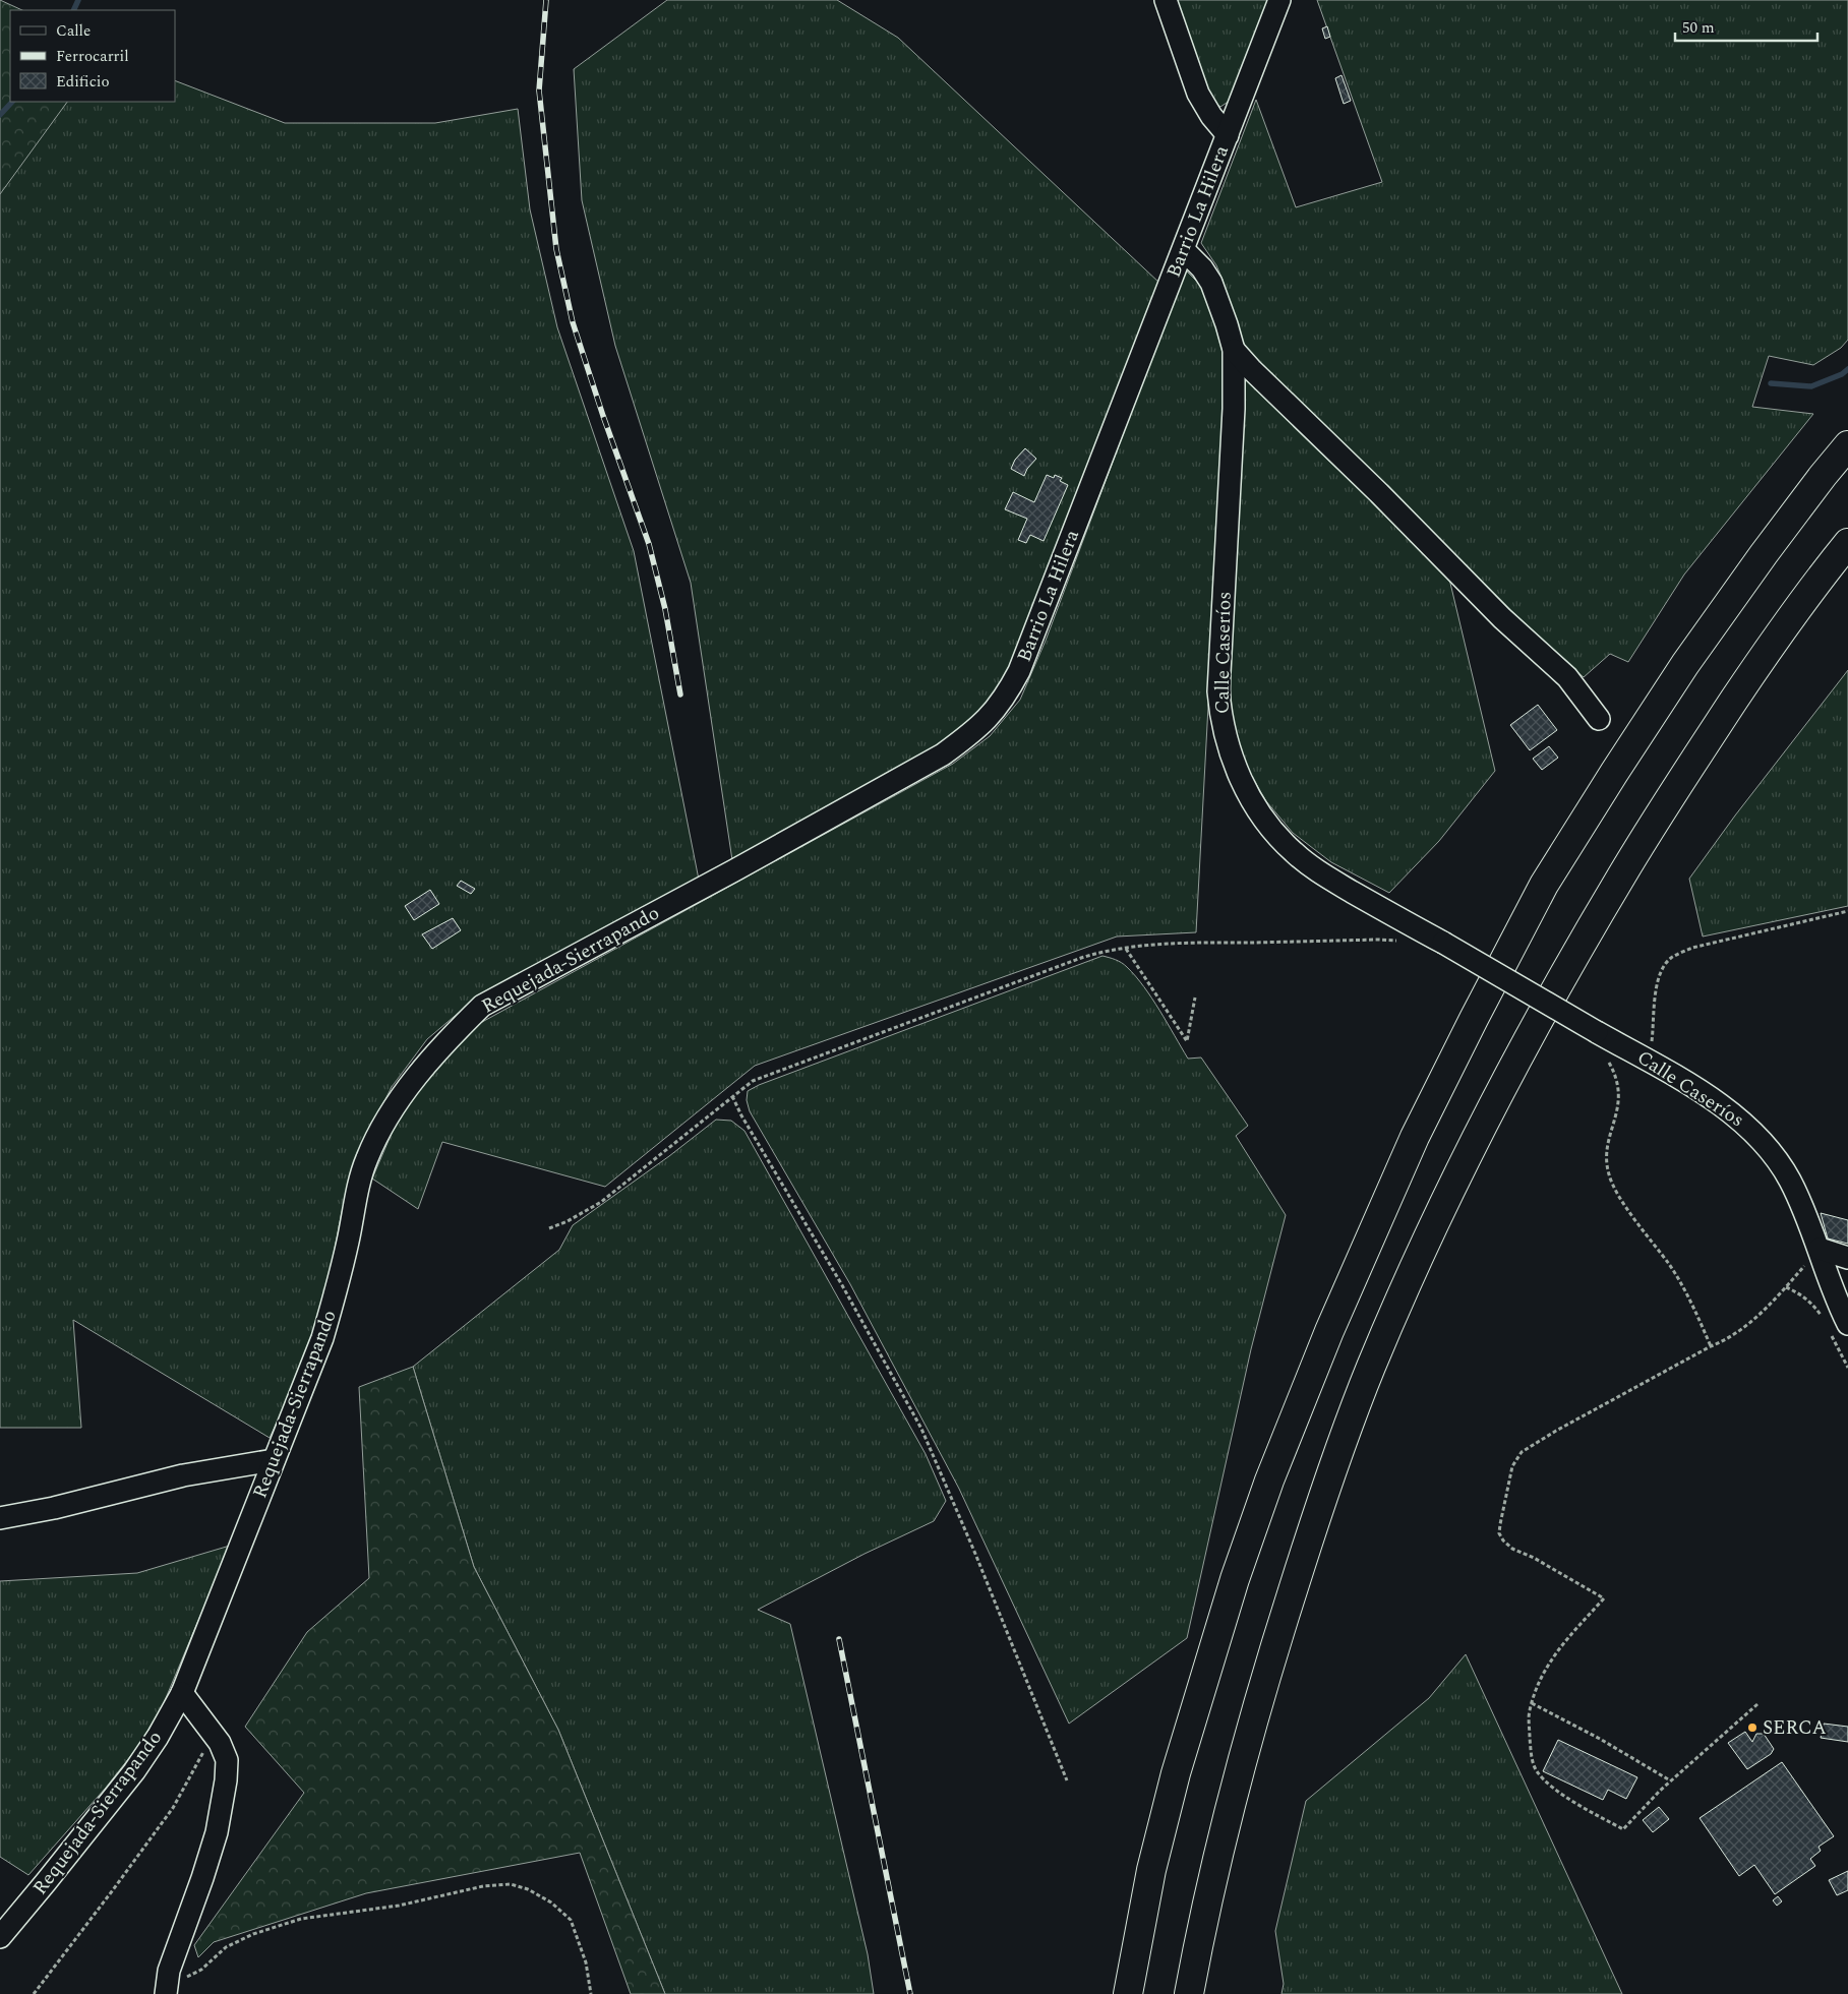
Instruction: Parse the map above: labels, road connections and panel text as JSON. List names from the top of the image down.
{
  "streets": {
    "street": ["Barrio La Hilera", "Calle Caseríos", "Requejada-Sierrapando"]
  },
  "crossings": [
    ["Barrio La Hilera", "Calle Caseríos"],
    ["Barrio La Hilera", "Requejada-Sierrapando"]
  ],
  "places": ["SERCA"],
  "legend": ["Calle", "Ferrocarril", "Edificio"],
  "scale_bar": "50 m"
}
